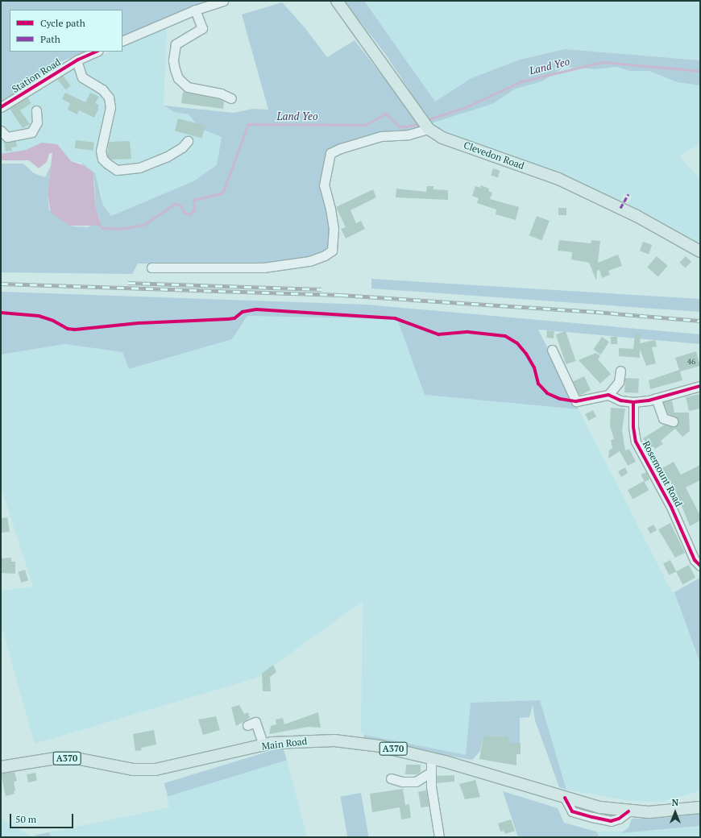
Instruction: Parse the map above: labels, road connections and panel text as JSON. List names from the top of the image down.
{
  "streets": {
    "main road": ["Clevedon Road", "Main Road", "A370"],
    "street": ["Station Road", "Rosemount Road"]
  },
  "water": ["Land Yeo"],
  "house_numbers": ["46"],
  "legend": ["Cycle path", "Path"],
  "scale_bar": "50 m",
  "north": "top"
}
